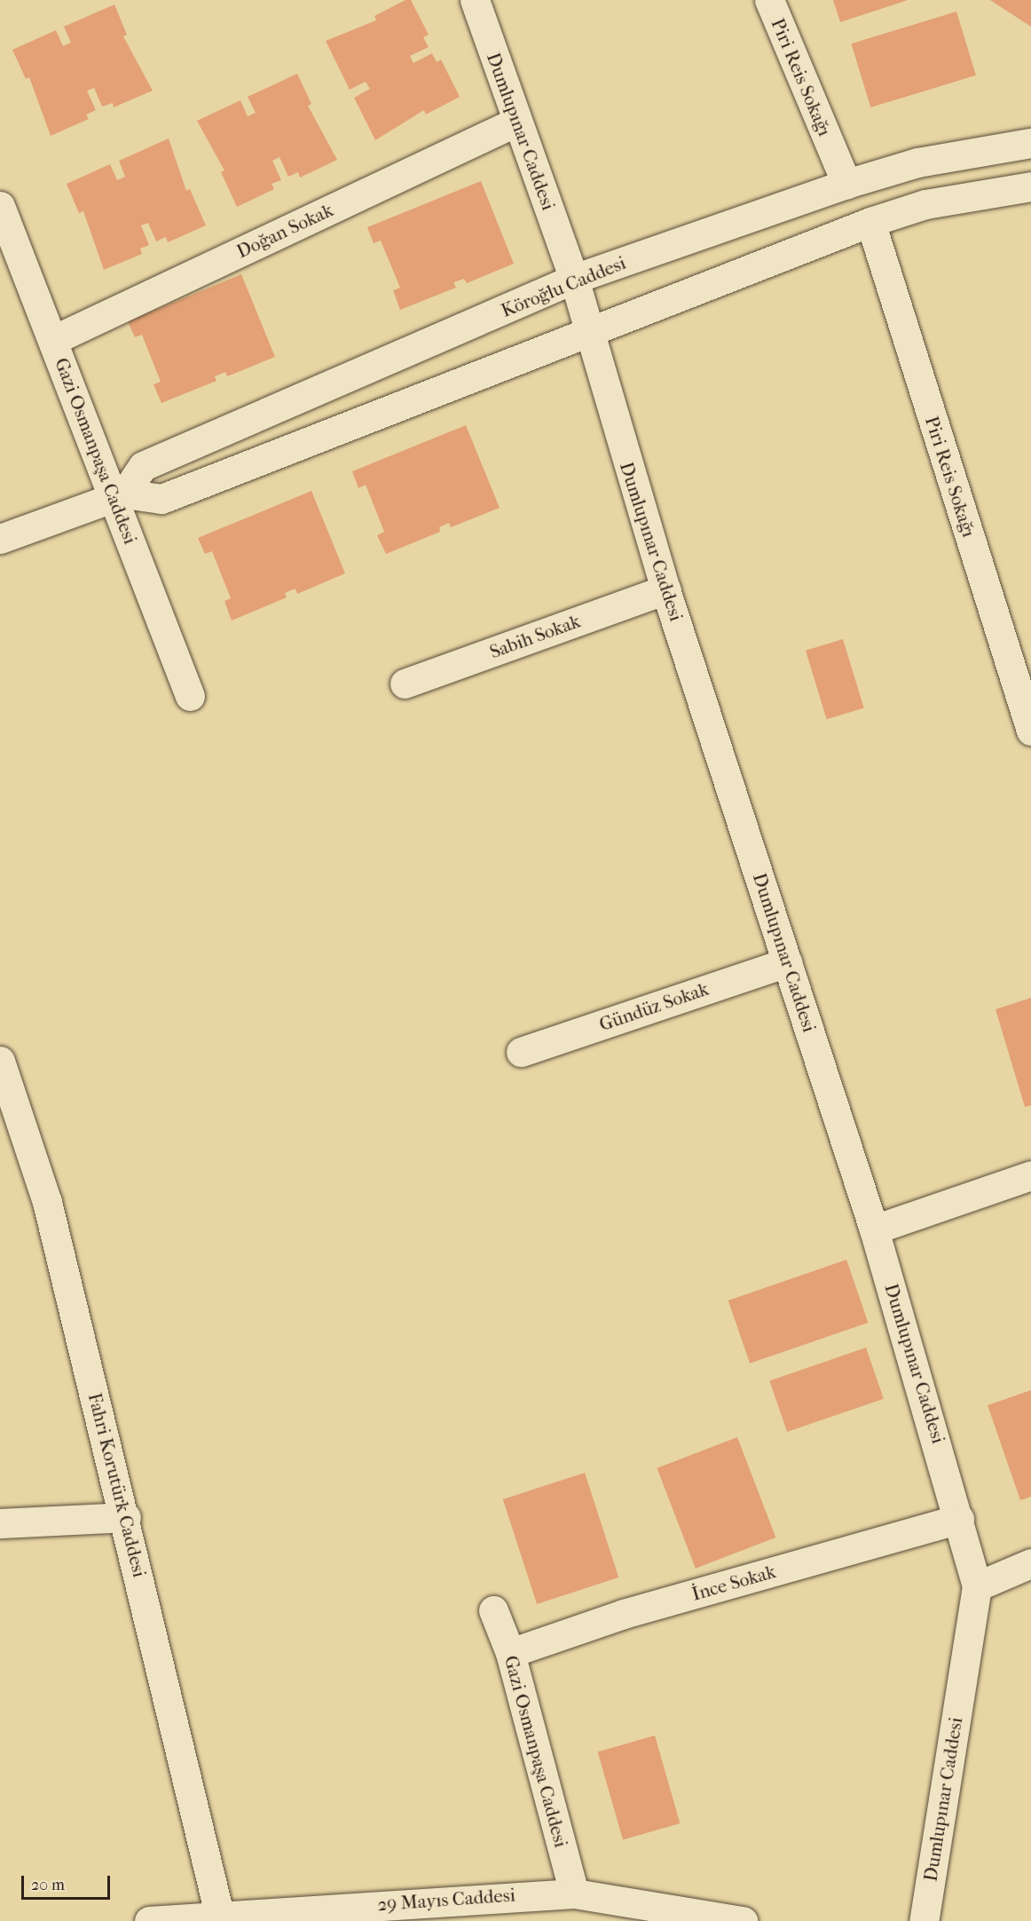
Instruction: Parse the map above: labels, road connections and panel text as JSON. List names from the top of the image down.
{
  "streets": {
    "street": [
      "Piri Reis Sokağı",
      "Dumlupınar Caddesi",
      "Doğan Sokak",
      "Köroğlu Caddesi",
      "Gazi Osmanpaşa Caddesi",
      "Sabih Sokak",
      "Gündüz Sokak",
      "Fahri Korutürk Caddesi",
      "İnce Sokak",
      "29 Mayıs Caddesi"
    ]
  },
  "crossings": [
    ["Piri Reis Sokağı", "Köroğlu Caddesi"],
    ["Dumlupınar Caddesi", "Doğan Sokak"],
    ["Dumlupınar Caddesi", "Köroğlu Caddesi"],
    ["Dumlupınar Caddesi", "Sabih Sokak"],
    ["Dumlupınar Caddesi", "Gündüz Sokak"],
    ["Dumlupınar Caddesi", "İnce Sokak"],
    ["Doğan Sokak", "Gazi Osmanpaşa Caddesi"],
    ["Köroğlu Caddesi", "Gazi Osmanpaşa Caddesi"],
    ["Gazi Osmanpaşa Caddesi", "İnce Sokak"],
    ["Gazi Osmanpaşa Caddesi", "29 Mayıs Caddesi"],
    ["Fahri Korutürk Caddesi", "29 Mayıs Caddesi"]
  ],
  "scale_bar": "20 m"
}
